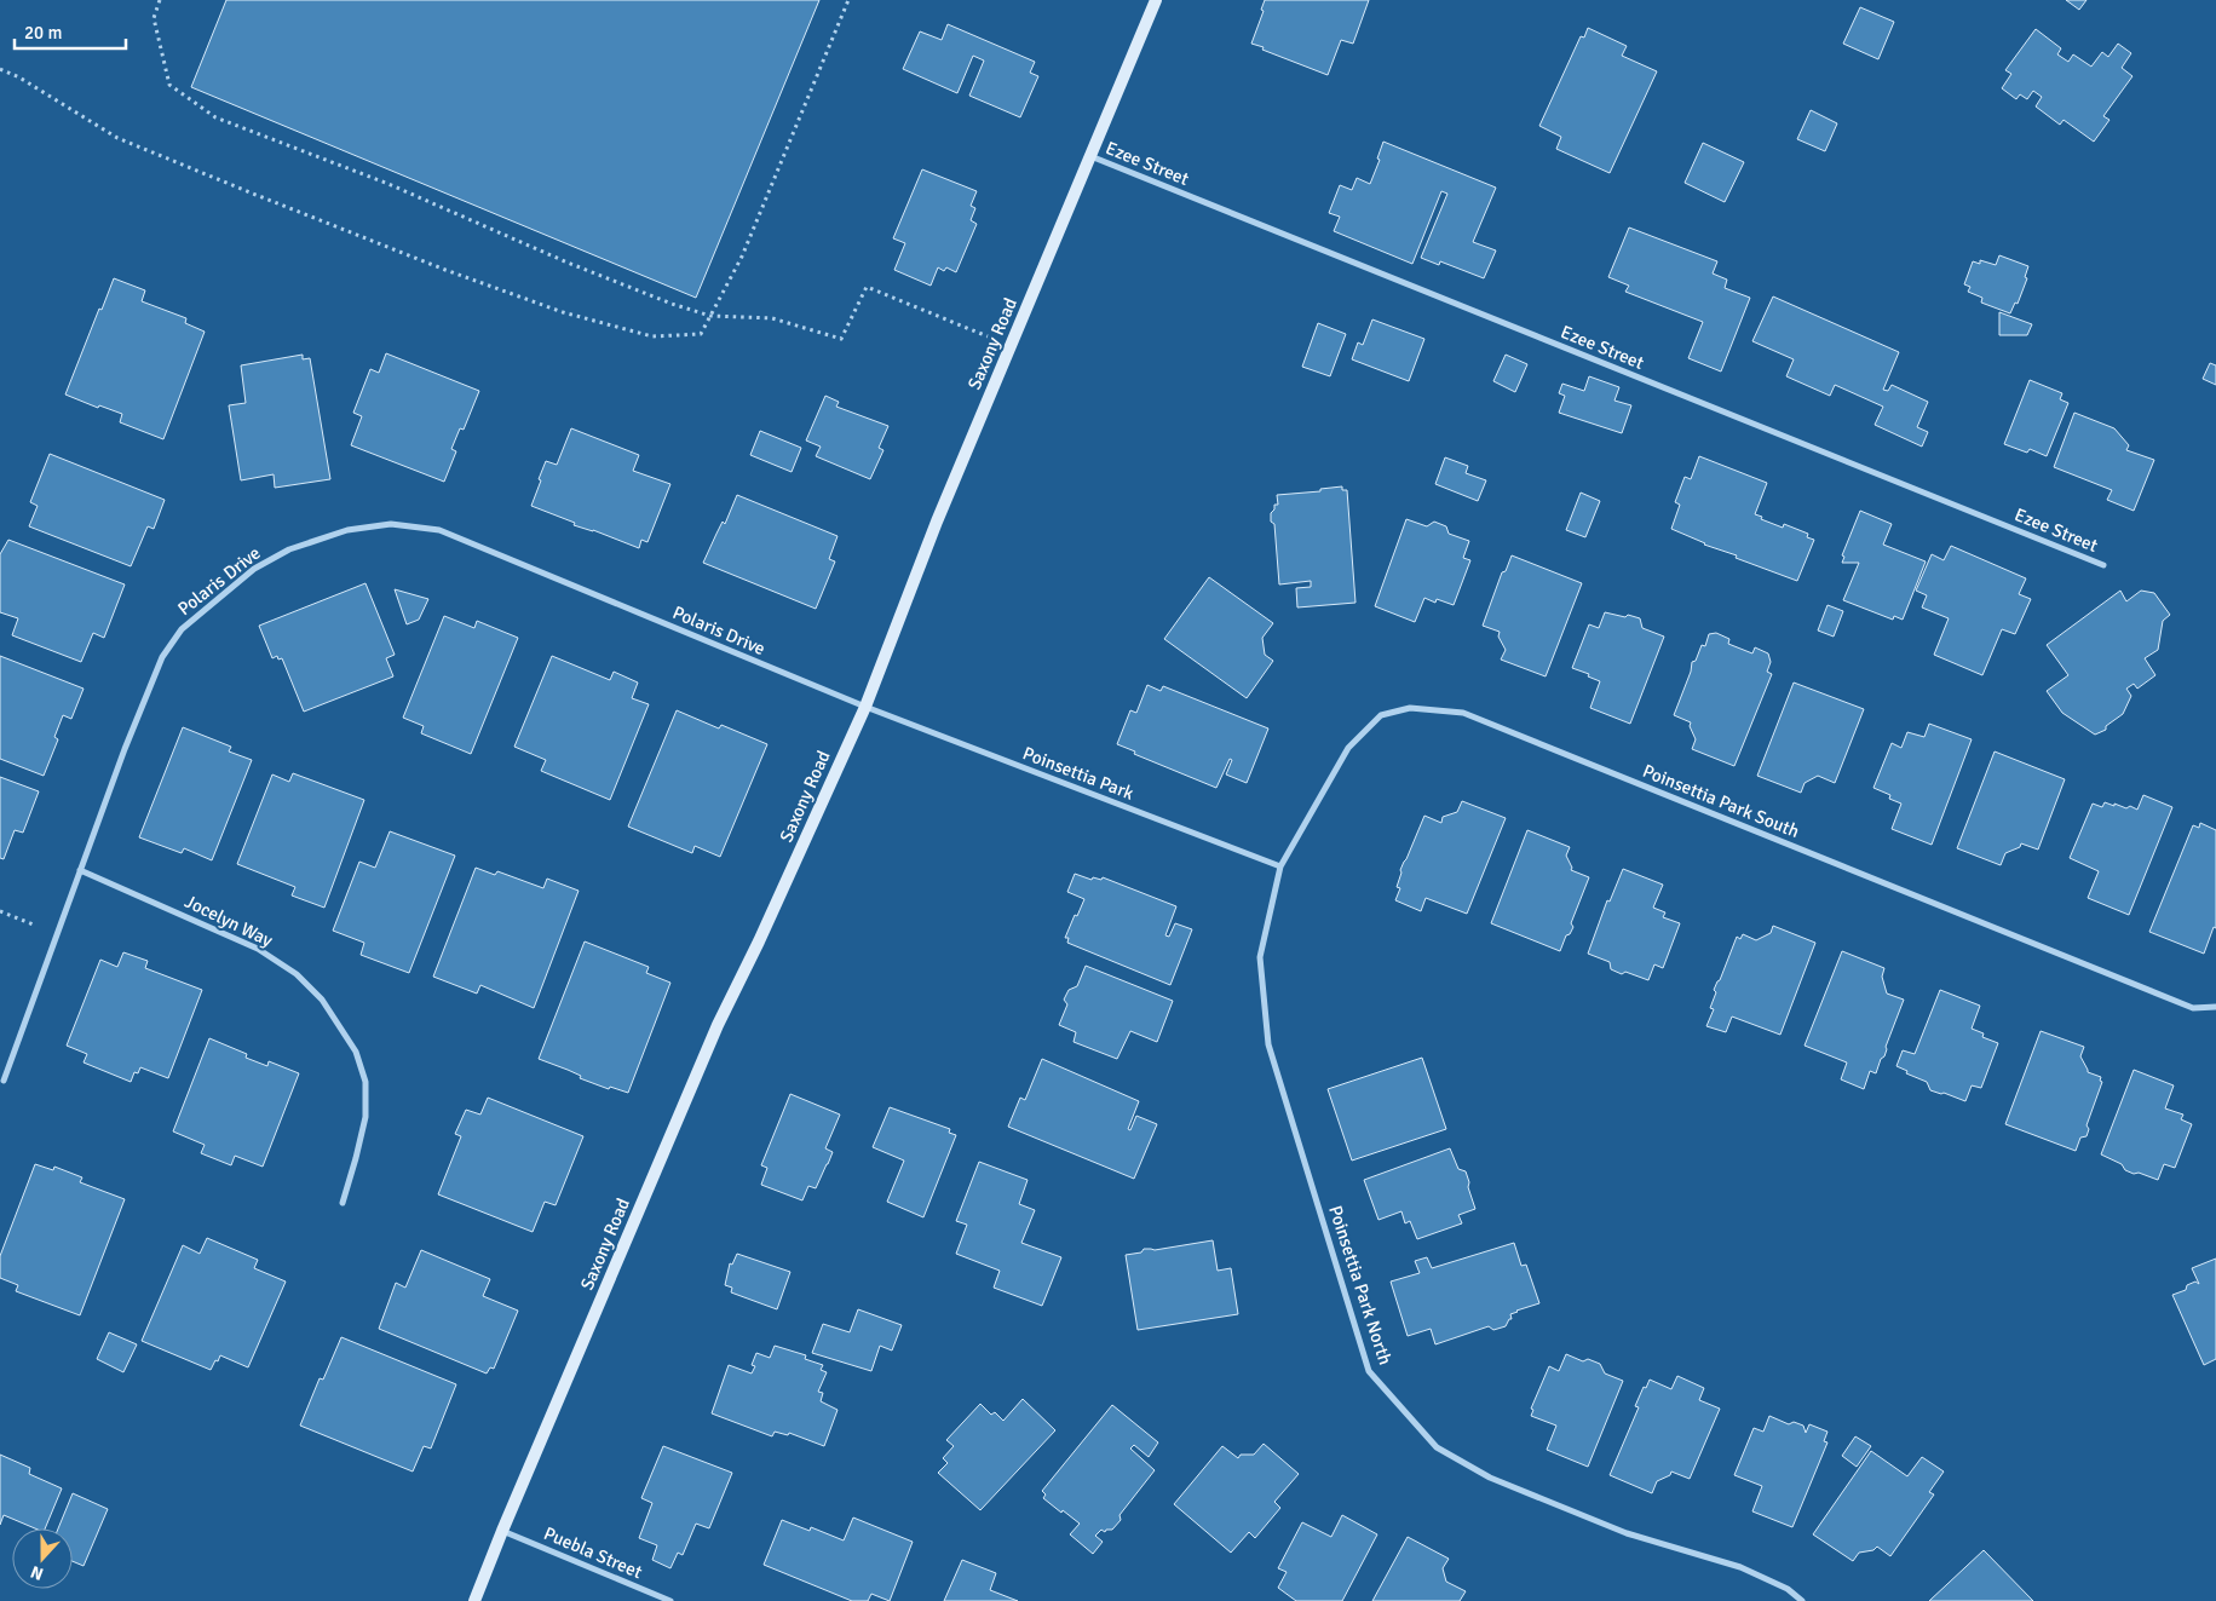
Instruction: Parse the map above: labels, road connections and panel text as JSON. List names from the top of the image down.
{
  "streets": {
    "street": [
      "Ezee Street",
      "Saxony Road",
      "Polaris Drive",
      "Poinsettia Park",
      "Poinsettia Park South",
      "Jocelyn Way",
      "Poinsettia Park North",
      "Puebla Street"
    ]
  },
  "crossings": [
    ["Ezee Street", "Saxony Road"],
    ["Saxony Road", "Polaris Drive"],
    ["Saxony Road", "Poinsettia Park"],
    ["Saxony Road", "Puebla Street"],
    ["Polaris Drive", "Poinsettia Park"],
    ["Polaris Drive", "Jocelyn Way"],
    ["Poinsettia Park", "Poinsettia Park South"],
    ["Poinsettia Park", "Poinsettia Park North"],
    ["Poinsettia Park South", "Poinsettia Park North"]
  ],
  "scale_bar": "20 m",
  "north": "bottom"
}
